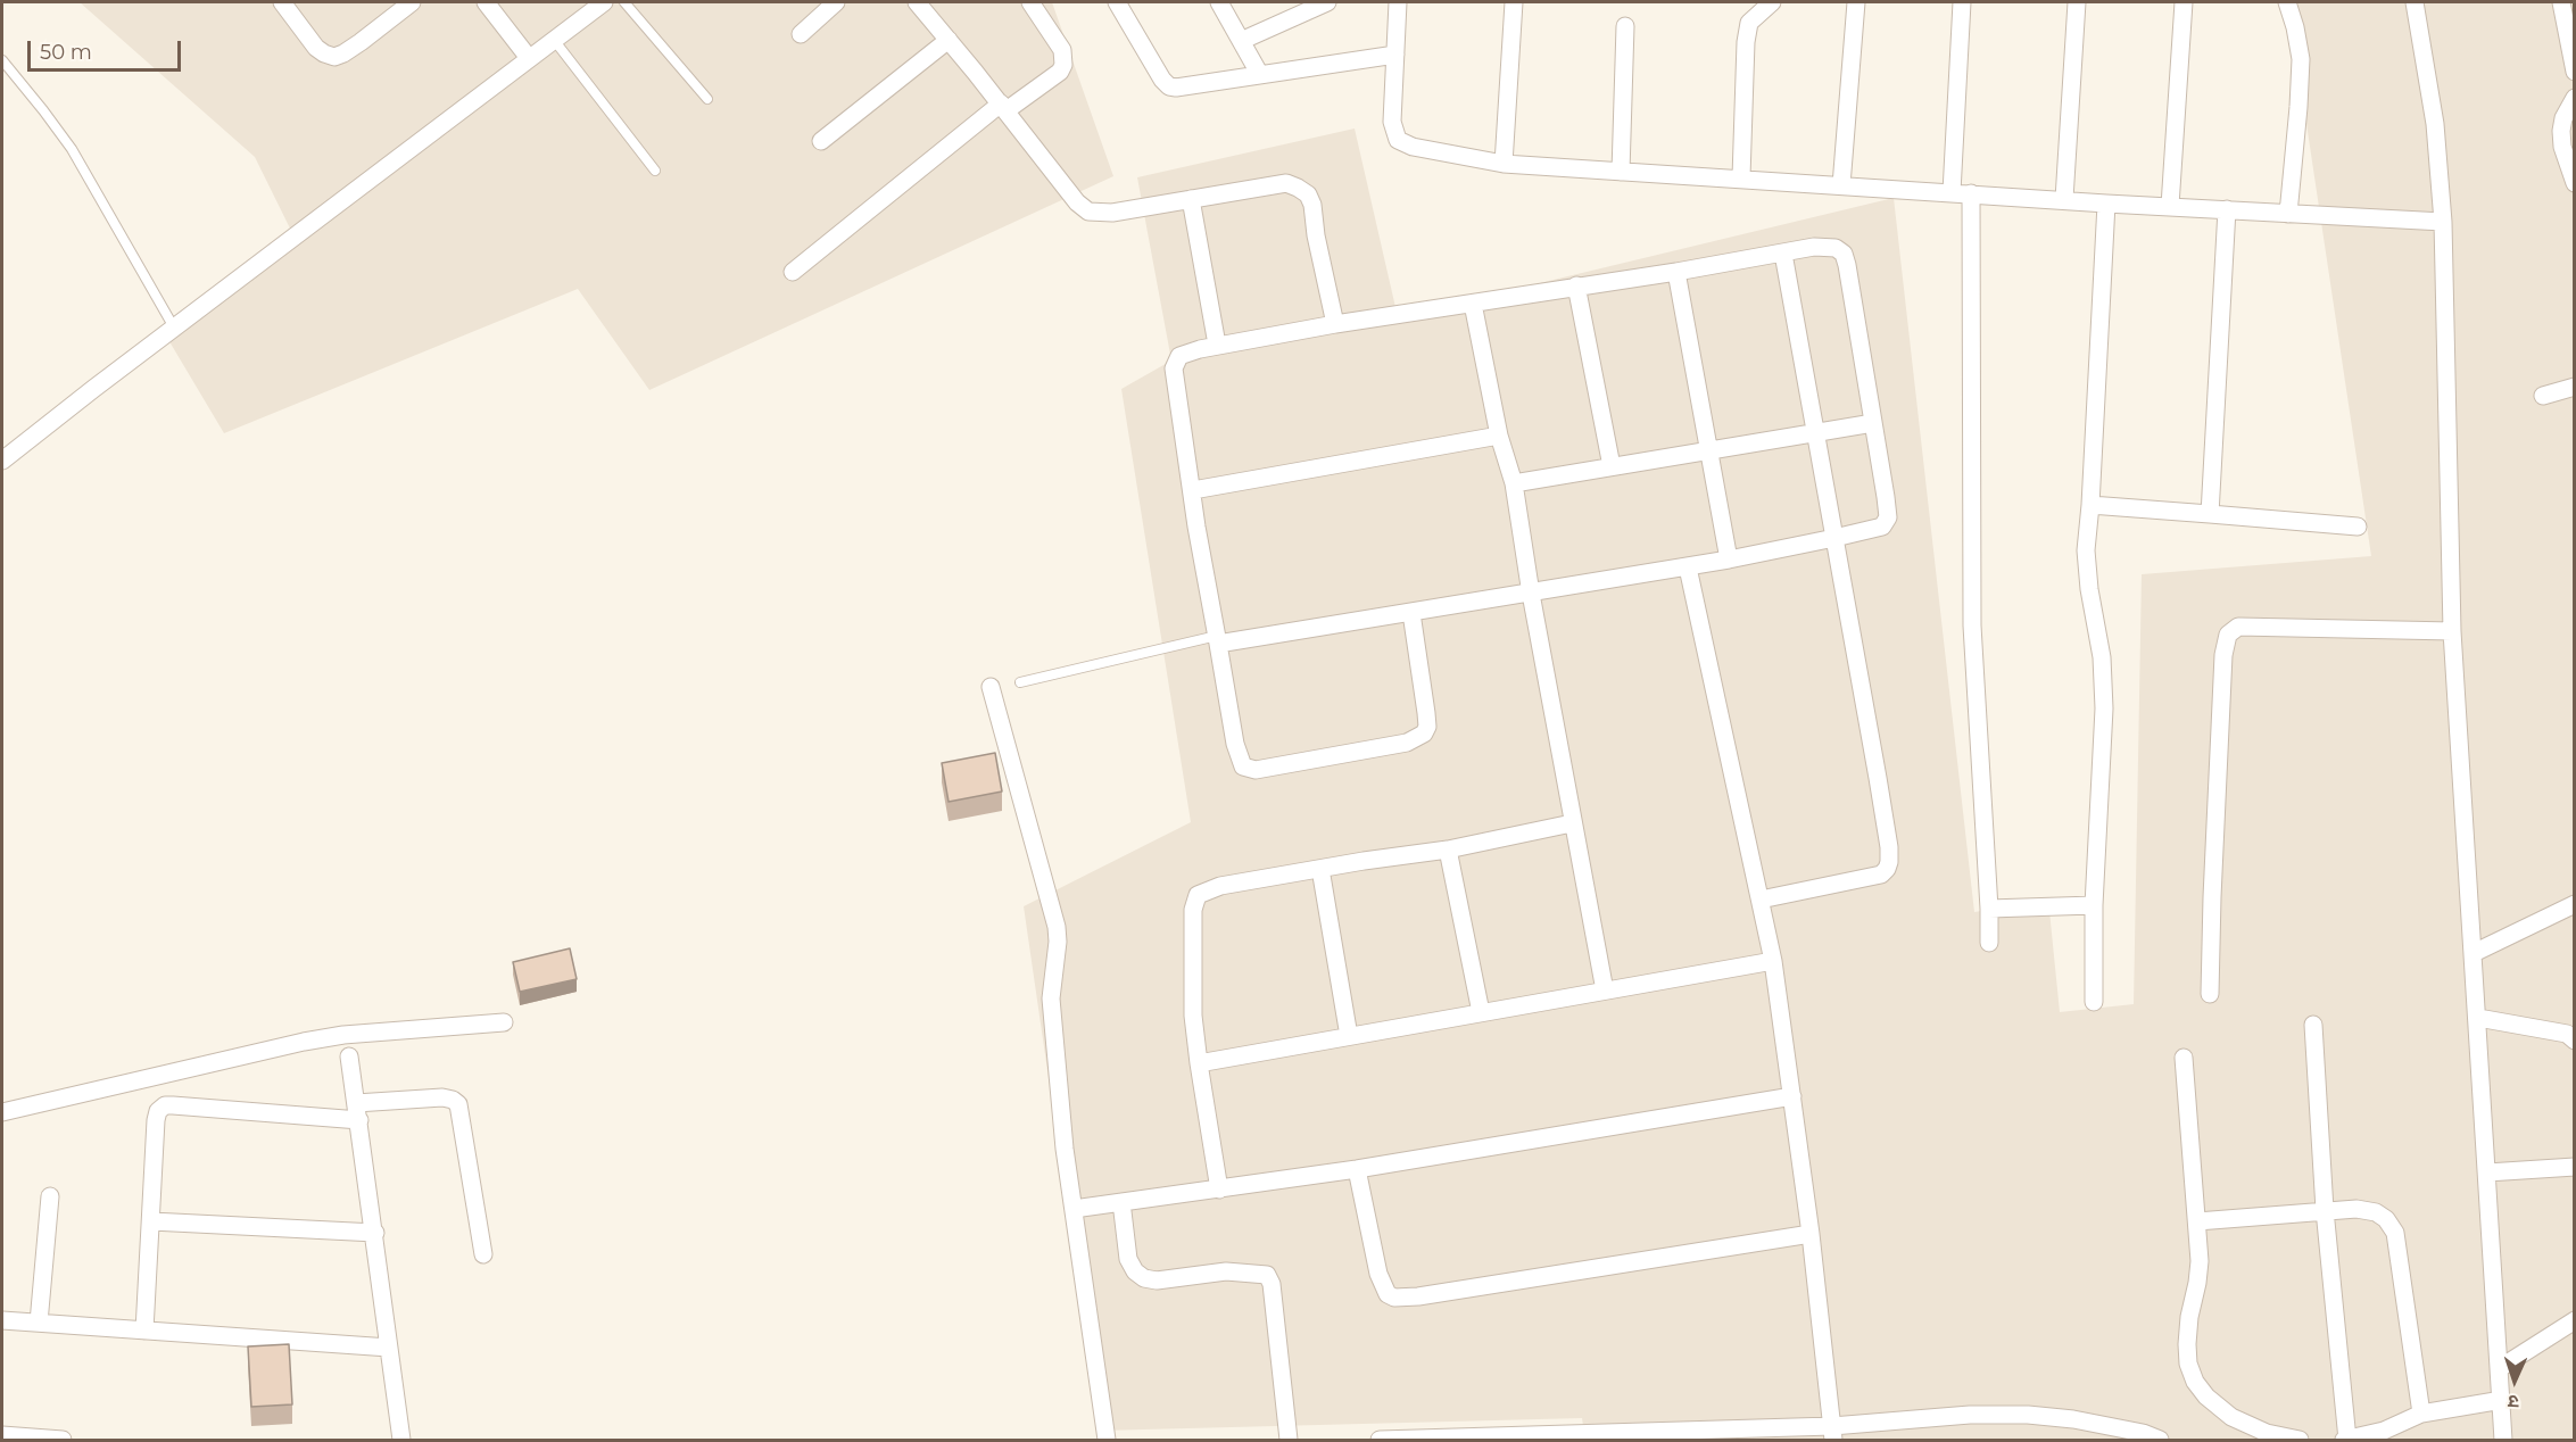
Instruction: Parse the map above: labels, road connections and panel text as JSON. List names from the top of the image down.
{
  "scale_bar": "50 m",
  "north": "bottom"
}
